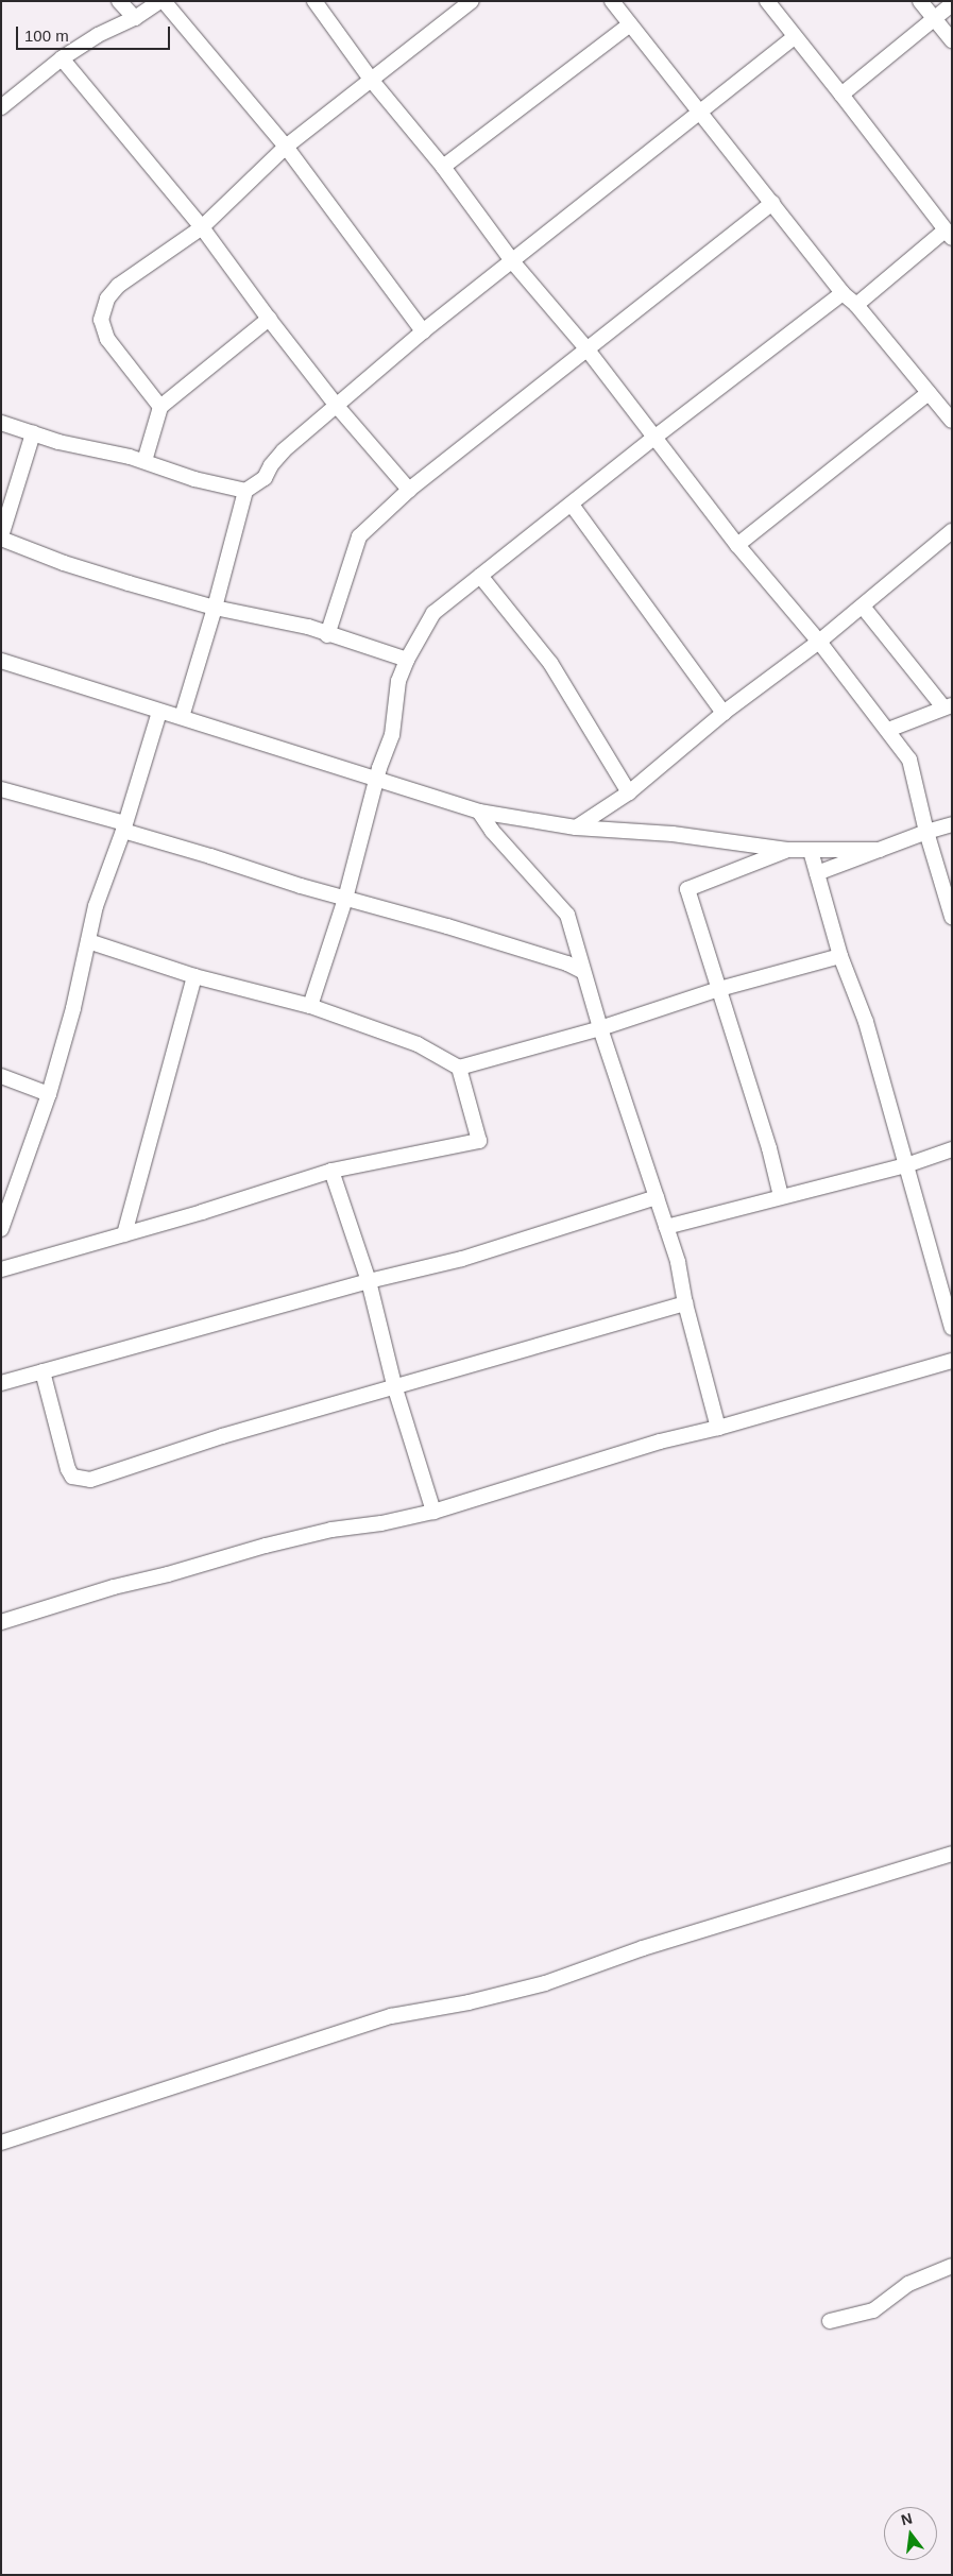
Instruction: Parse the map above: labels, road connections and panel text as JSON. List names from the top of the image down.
{
  "scale_bar": "100 m",
  "north": "top"
}
